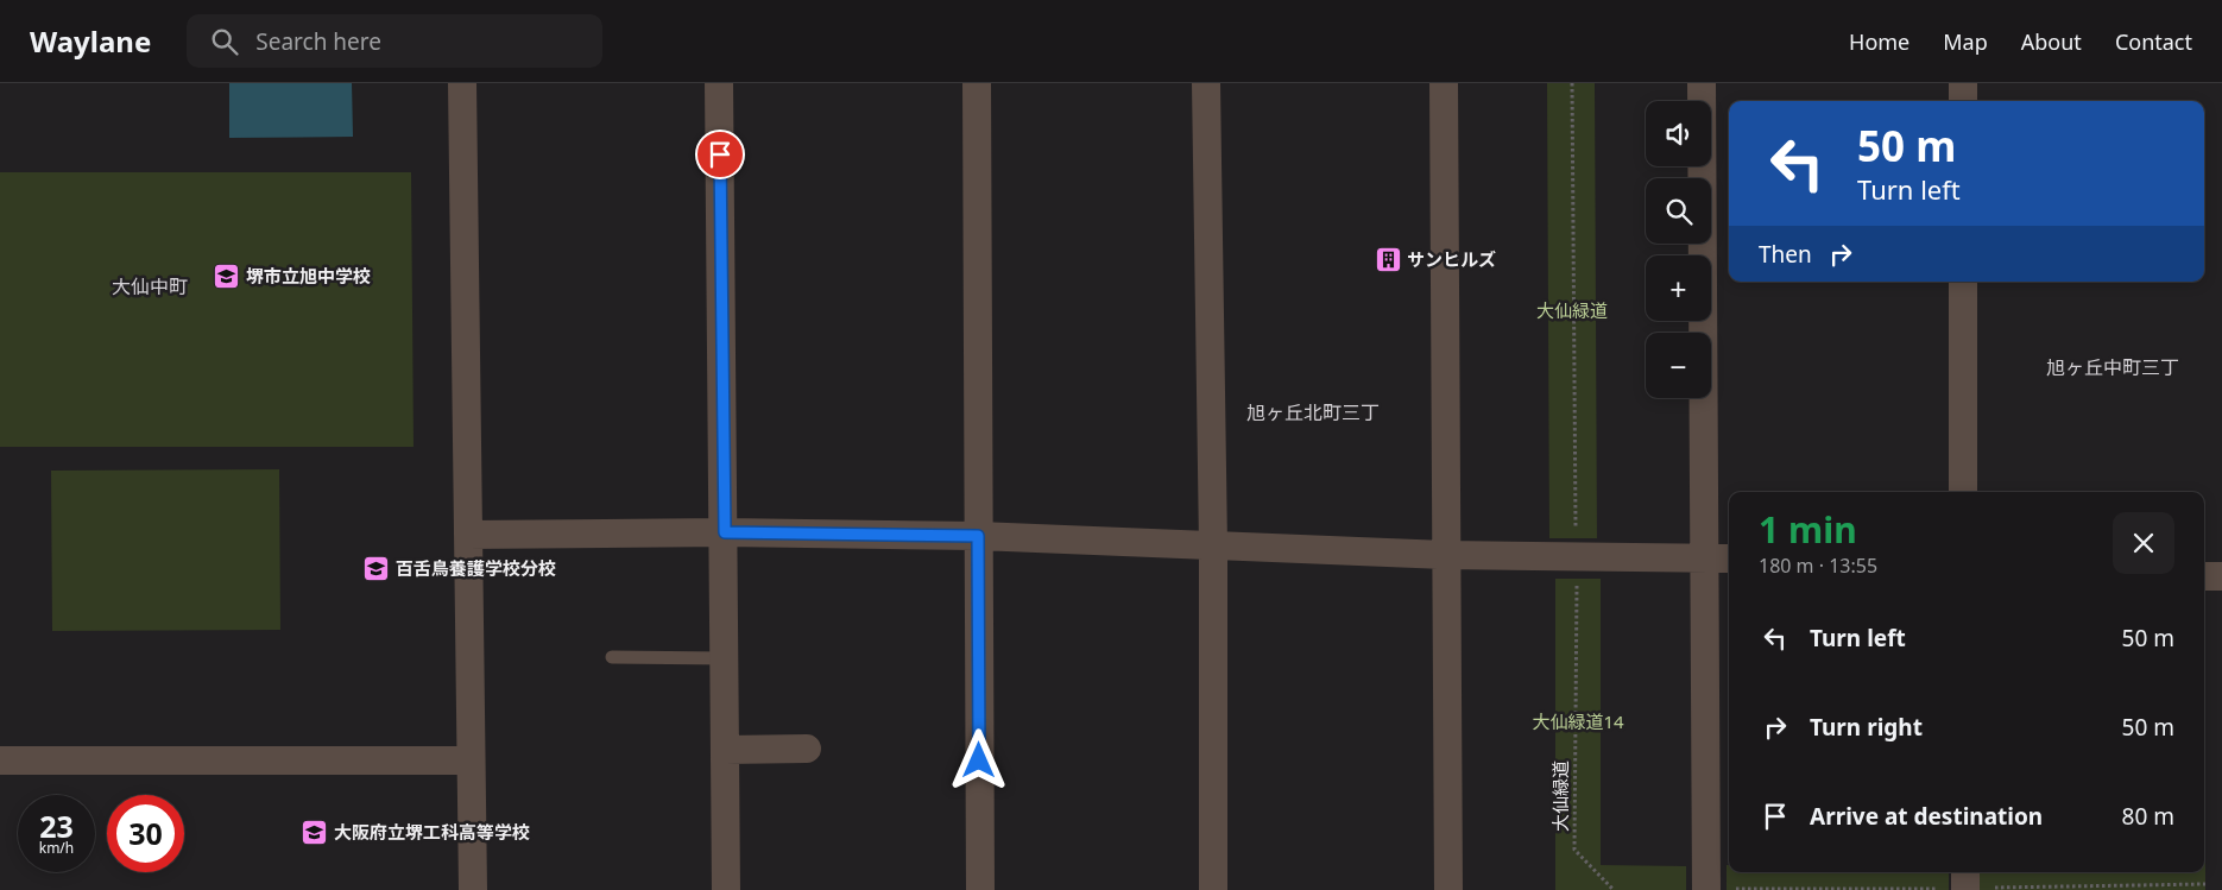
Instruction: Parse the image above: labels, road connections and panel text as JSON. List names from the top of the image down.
{
  "streets": {
    "path": ["大仙緑道"]
  },
  "districts": ["大仙中町", "旭ヶ丘中町三丁", "旭ヶ丘北町三丁"],
  "parks": ["大仙緑道", "大仙緑道14"],
  "places": {
    "building": ["サンヒルズ"],
    "school or university": ["堺市立旭中学校", "百舌鳥養護学校分校", "大阪府立堺工科高等学校"]
  },
  "page": {
    "header": "Waylane",
    "search": "Search here",
    "nav": [
      "Home",
      "Map",
      "About",
      "Contact"
    ],
    "map_buttons": ["+", "−"],
    "turn": ["50 m", "Turn left"],
    "then": "Then",
    "heading": ["1 min", "180 m · 13:55"],
    "list": [
      {
        "name": "Turn left",
        "value": "50 m"
      },
      {
        "name": "Turn right",
        "value": "50 m"
      },
      {
        "name": "Arrive at destination",
        "value": "80 m"
      }
    ],
    "speed": "23 km/h",
    "limit": "30"
  }
}
